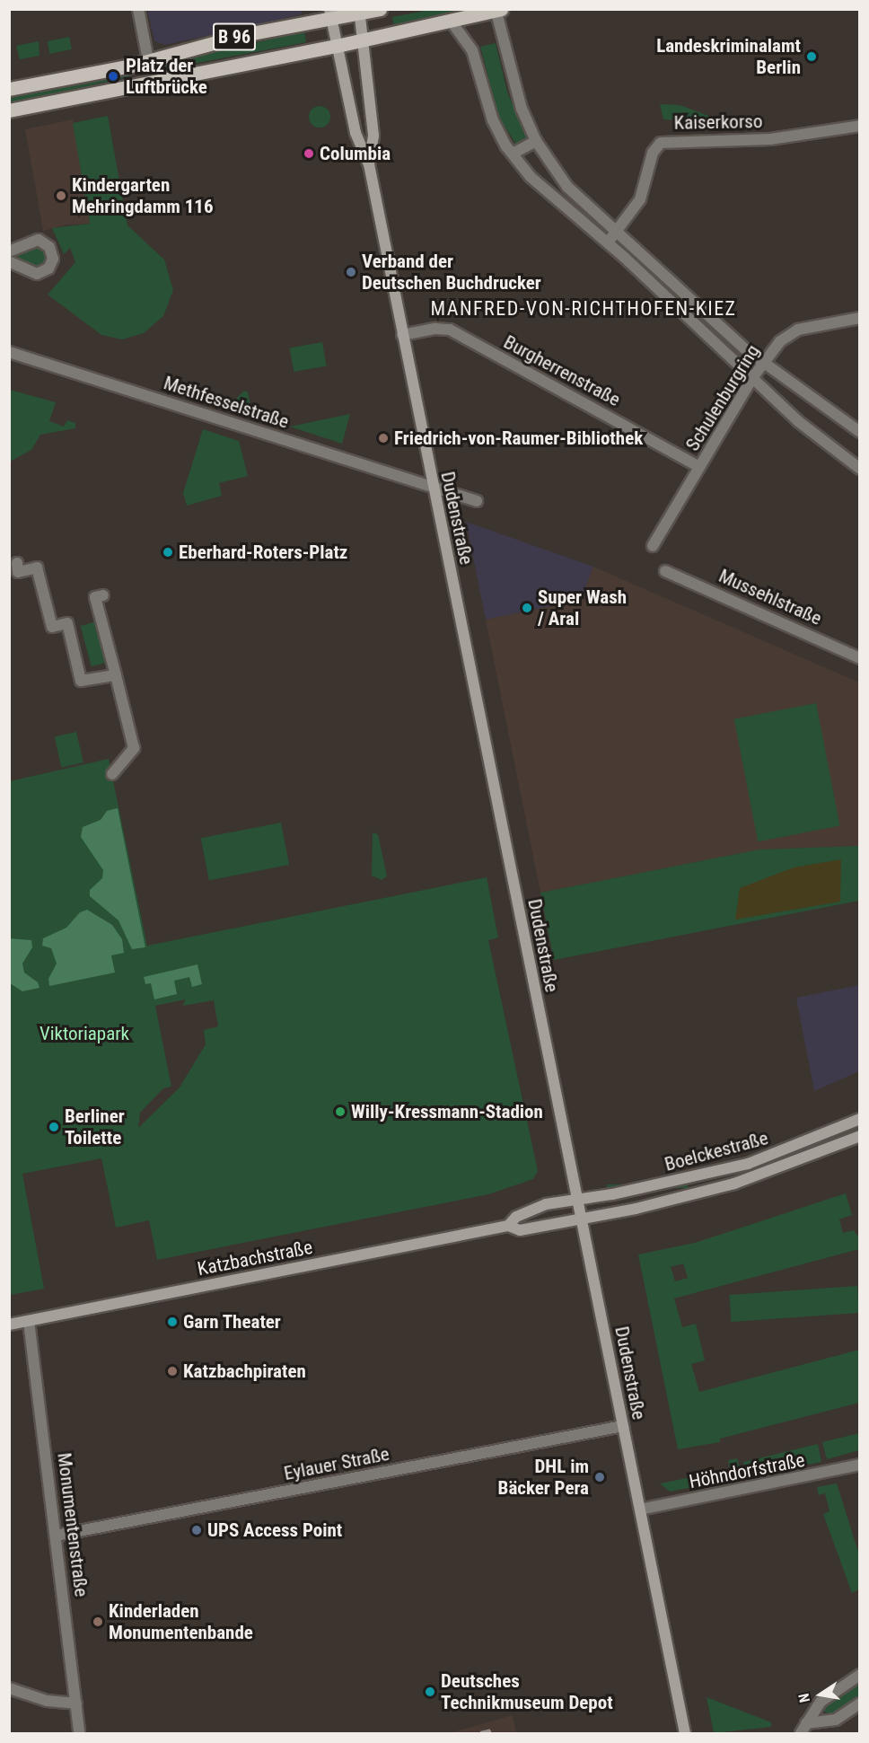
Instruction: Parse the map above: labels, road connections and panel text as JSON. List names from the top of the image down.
{
  "streets": {
    "main road": [
      "B 96",
      "Dudenstraße",
      "Boelckestraße",
      "Katzbachstraße"
    ],
    "street": [
      "Kaiserkorso",
      "Burgherrenstraße",
      "Schulenburgring",
      "Methfesselstraße",
      "Mussehlstraße",
      "Eylauer Straße",
      "Höhndorfstraße",
      "Monumentenstraße"
    ]
  },
  "crossings": [
    ["B 96", "Dudenstraße"],
    ["Burgherrenstraße", "Schulenburgring"],
    ["Burgherrenstraße", "Dudenstraße"],
    ["Methfesselstraße", "Dudenstraße"],
    ["Dudenstraße", "Boelckestraße"],
    ["Dudenstraße", "Katzbachstraße"],
    ["Dudenstraße", "Eylauer Straße"],
    ["Dudenstraße", "Höhndorfstraße"],
    ["Boelckestraße", "Katzbachstraße"],
    ["Katzbachstraße", "Monumentenstraße"],
    ["Eylauer Straße", "Monumentenstraße"]
  ],
  "districts": ["MANFRED-VON-RICHTHOFEN-KIEZ"],
  "parks": ["Viktoriapark"],
  "places": [
    "Landeskriminalamt Berlin",
    "Platz der Luftbrücke",
    "Columbia",
    "Kindergarten Mehringdamm 116",
    "Verband der Deutschen Buchdrucker",
    "Friedrich-von-Raumer-Bibliothek",
    "Eberhard-Roters-Platz",
    "Super Wash / Aral",
    "Willy-Kressmann-Stadion",
    "Berliner Toilette",
    "Garn Theater",
    "Katzbachpiraten",
    "DHL im Bäcker Pera",
    "UPS Access Point",
    "Kinderladen Monumentenbande",
    "Deutsches Technikmuseum Depot"
  ],
  "north": "left"
}
